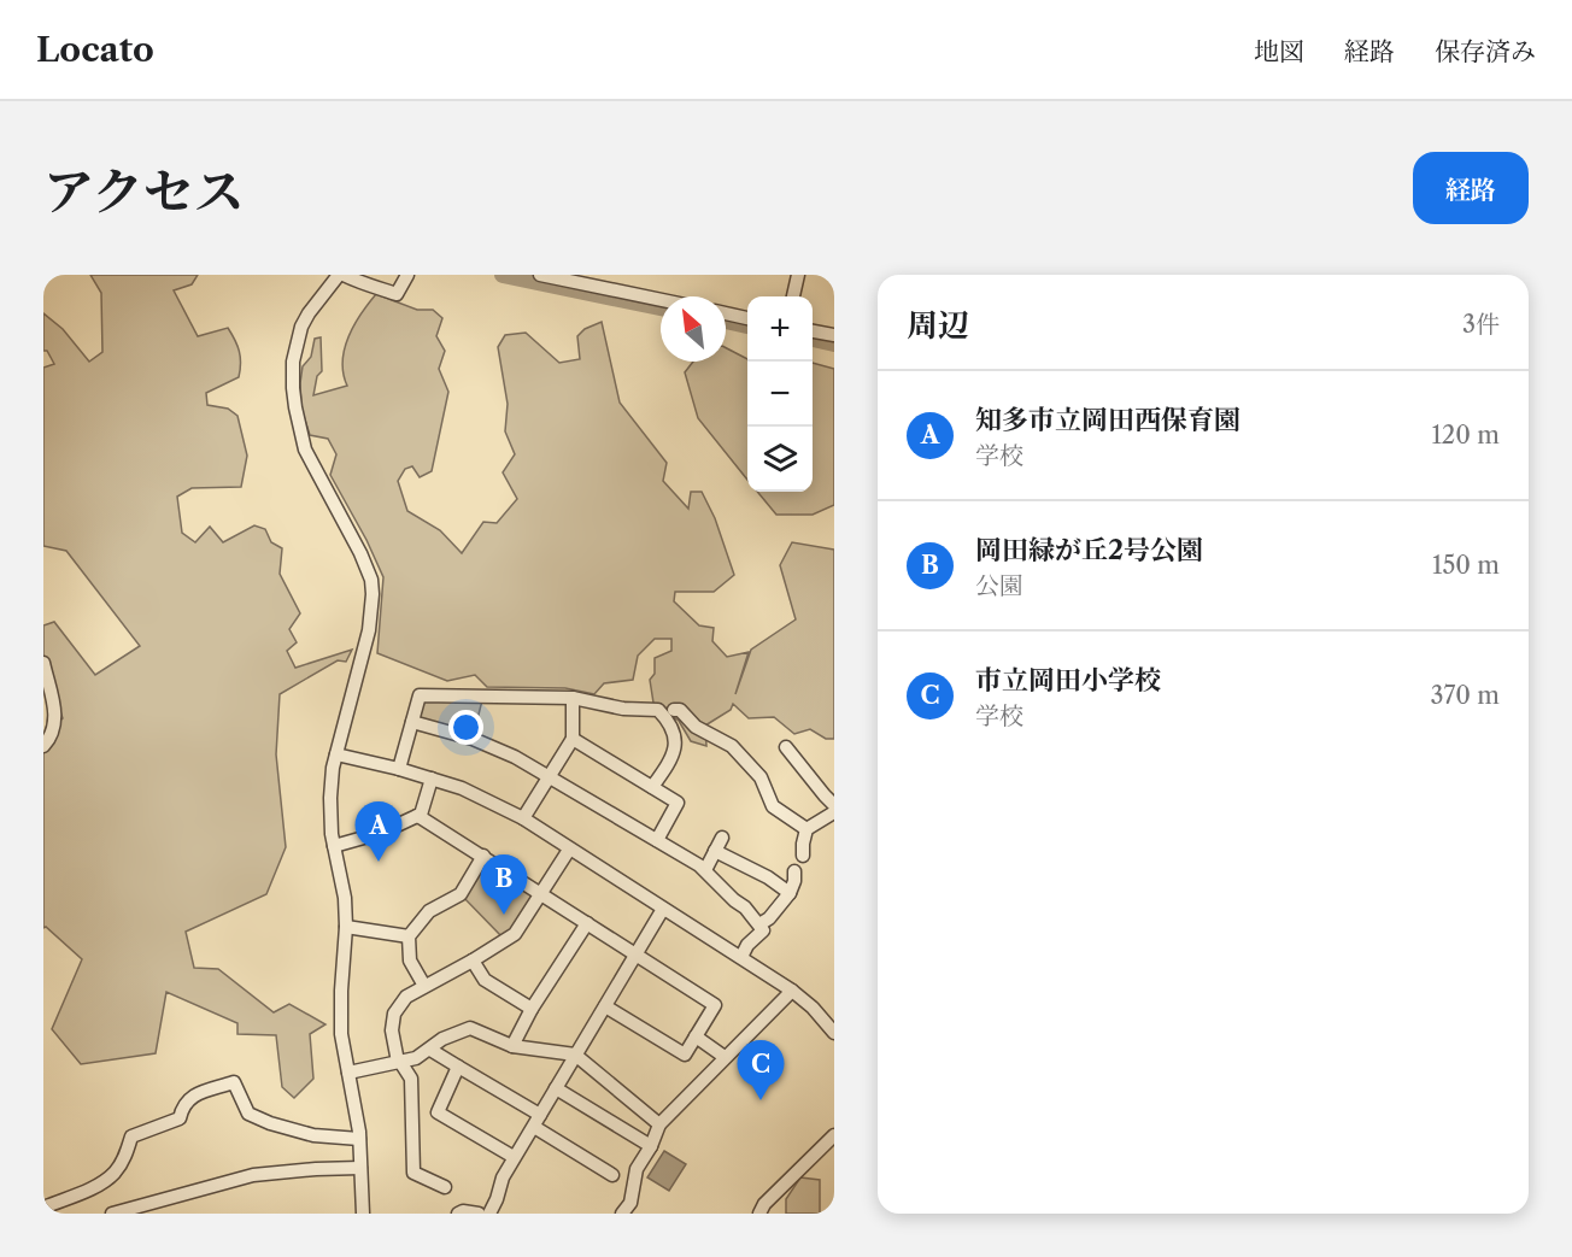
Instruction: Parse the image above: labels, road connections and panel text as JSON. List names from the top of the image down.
{
  "north": "top left",
  "page": {
    "header": "Locato",
    "nav": ["地図", "経路", "保存済み"],
    "title": "アクセス",
    "buttons": "経路",
    "heading": ["周辺", "3件"],
    "map_buttons": ["+", "−"],
    "list": [
      {
        "mark": "A",
        "name": "知多市立岡田西保育園",
        "note": "学校",
        "value": "120 m"
      },
      {
        "mark": "B",
        "name": "岡田緑が丘2号公園",
        "note": "公園",
        "value": "150 m"
      },
      {
        "mark": "C",
        "name": "市立岡田小学校",
        "note": "学校",
        "value": "370 m"
      }
    ],
    "pins": ["A", "B", "C"]
  }
}
